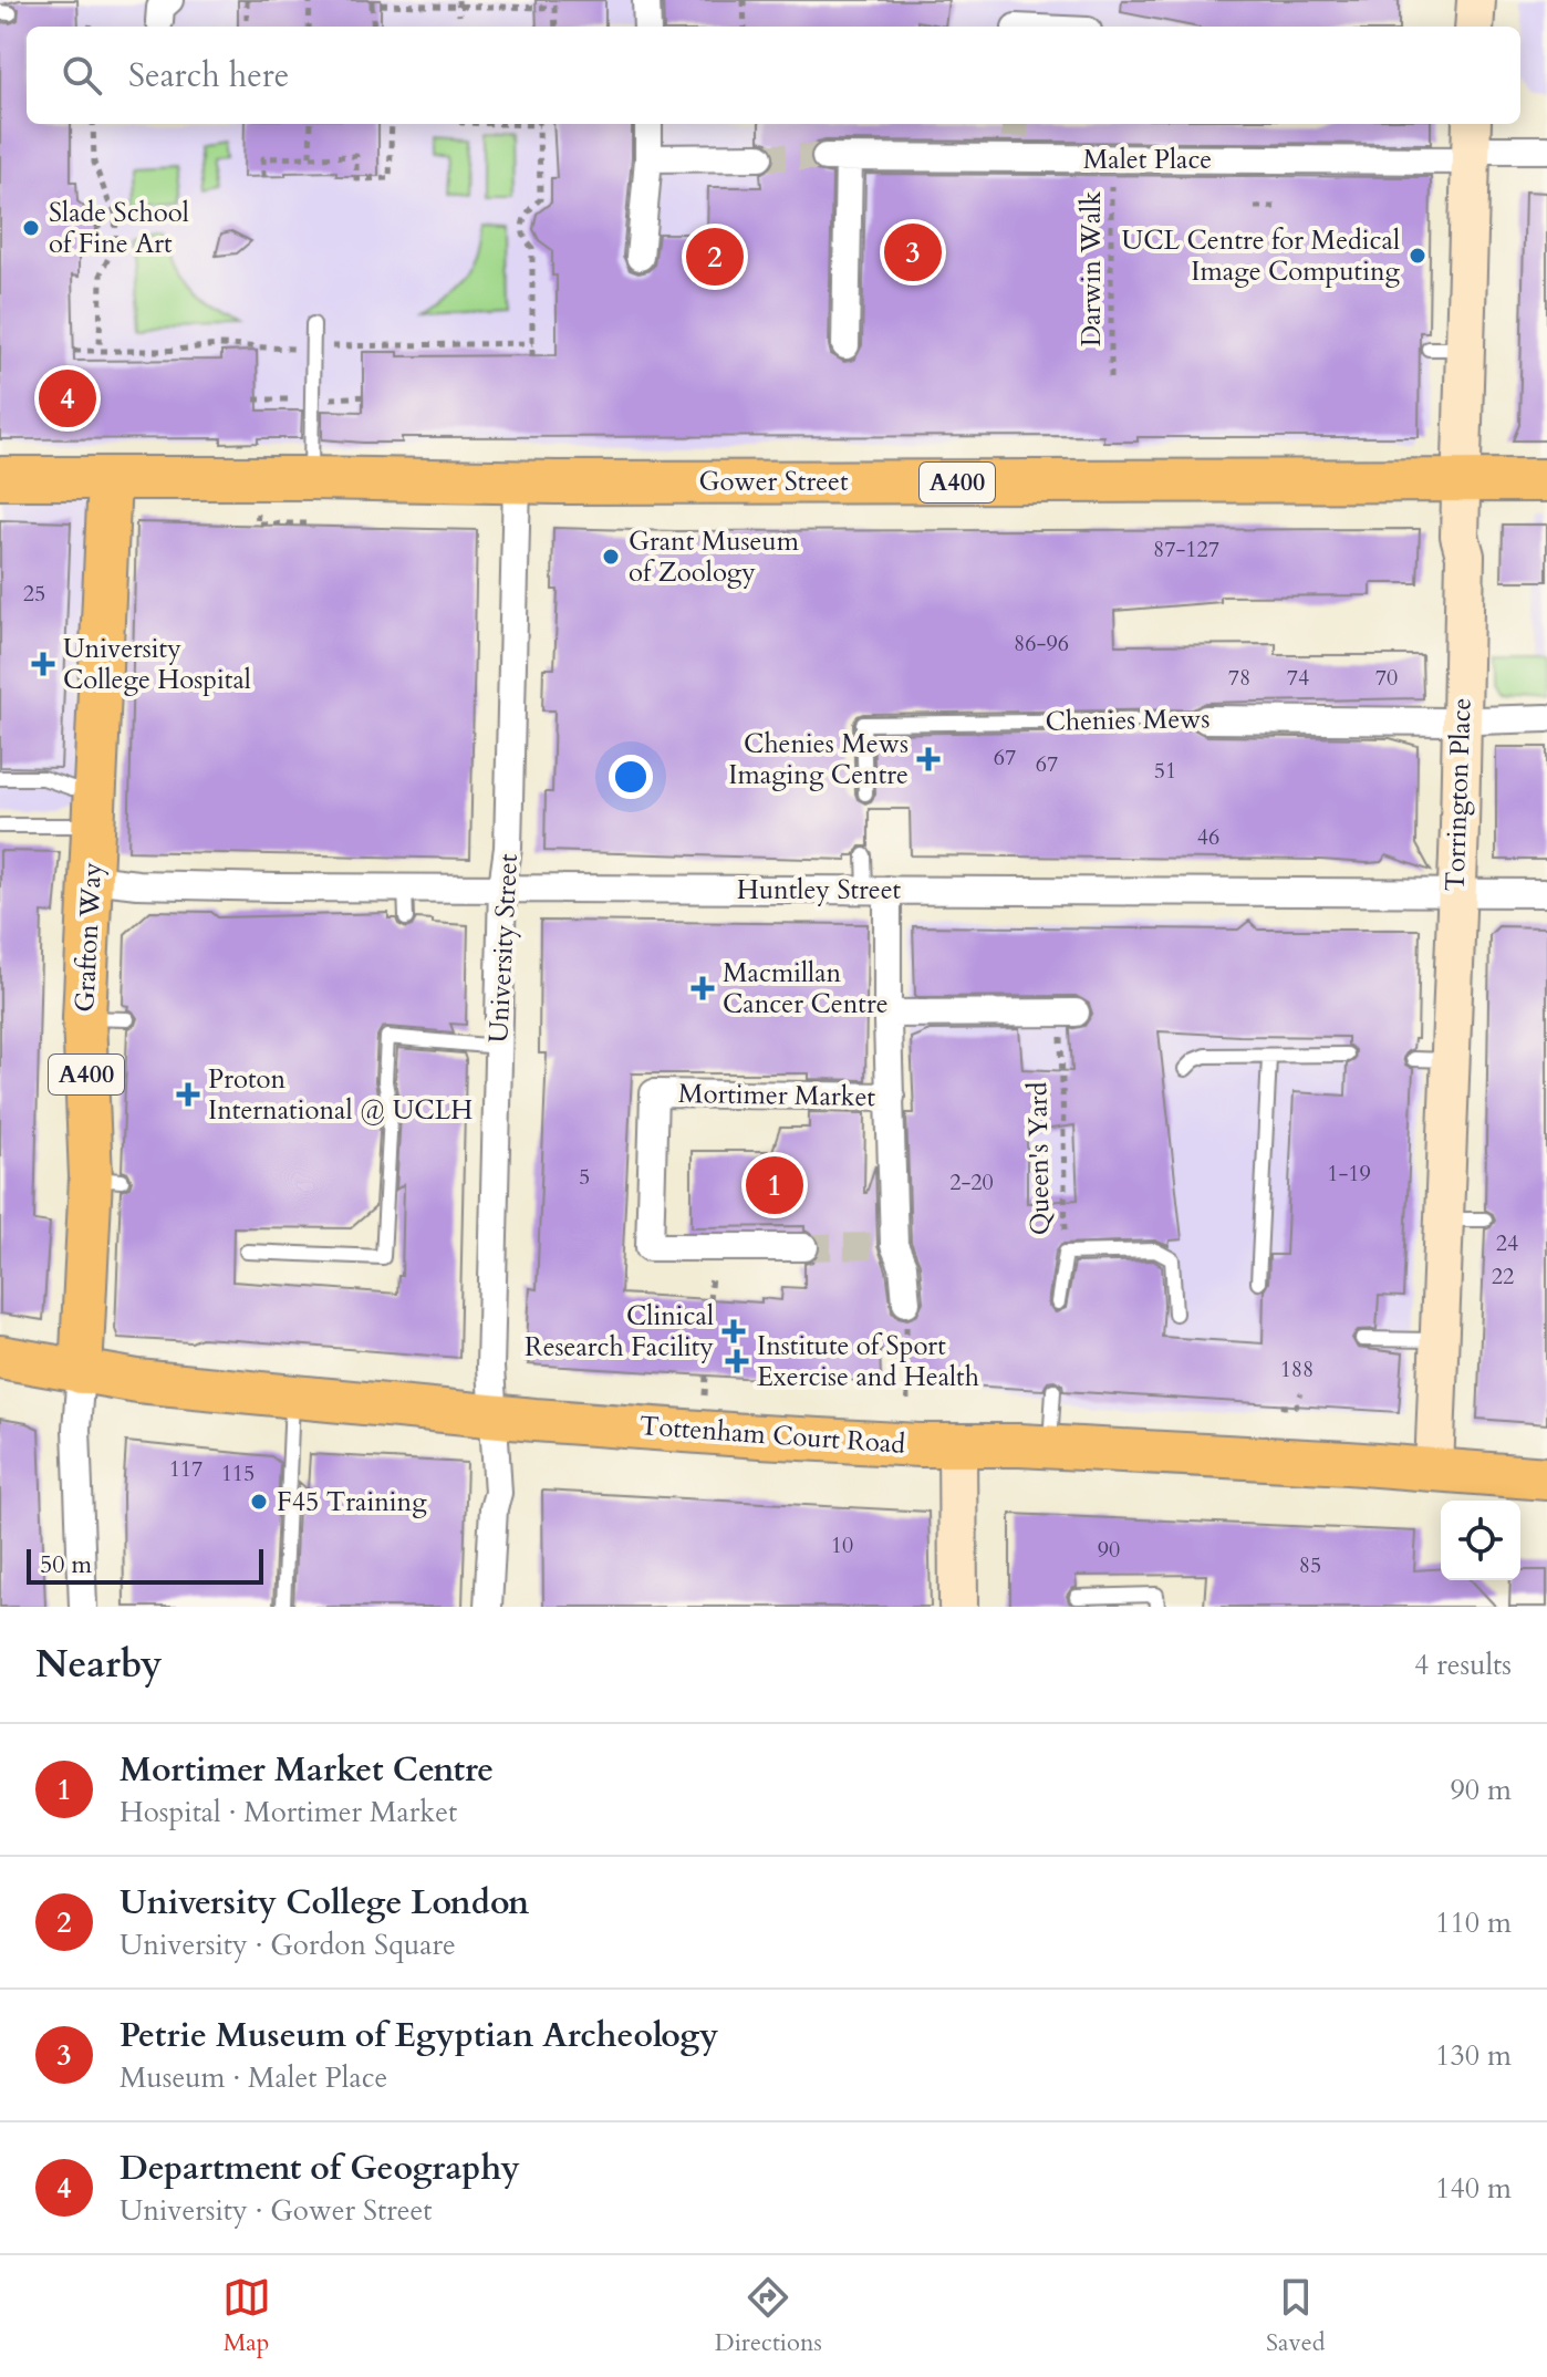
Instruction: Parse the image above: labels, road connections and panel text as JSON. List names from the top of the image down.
{
  "streets": {
    "main road": [
      "Gower Street",
      "A400",
      "Grafton Way",
      "Tottenham Court Road"
    ],
    "street": [
      "Malet Place",
      "Chenies Mews",
      "Torrington Place",
      "Huntley Street",
      "University Street",
      "Mortimer Market"
    ],
    "lane": ["Queen's Yard"],
    "path": ["Darwin Walk"]
  },
  "crossings": [
    ["Malet Place", "Darwin Walk"],
    ["Malet Place", "Torrington Place"],
    ["Gower Street", "Torrington Place"],
    ["Gower Street", "Grafton Way"],
    ["Gower Street", "University Street"],
    ["Chenies Mews", "Torrington Place"],
    ["Torrington Place", "Huntley Street"],
    ["Torrington Place", "Tottenham Court Road"],
    ["Huntley Street", "Grafton Way"],
    ["Huntley Street", "University Street"],
    ["Grafton Way", "Tottenham Court Road"],
    ["University Street", "Tottenham Court Road"]
  ],
  "places": {
    "other": [
      "Slade School of Fine Art",
      "UCL Centre for Medical Image Computing",
      "Grant Museum of Zoology",
      "F45 Training"
    ],
    "health": [
      "University College Hospital",
      "Chenies Mews Imaging Centre",
      "Macmillan Cancer Centre",
      "Proton International @ UCLH",
      "Clinical Research Facility",
      "Institute of Sport Exercise and Health"
    ]
  },
  "house_numbers": [
    "87-127",
    "25",
    "86-96",
    "78",
    "74",
    "70",
    "67",
    "67",
    "51",
    "46",
    "1-19",
    "5",
    "2-20",
    "24",
    "22",
    "188",
    "117",
    "115",
    "10",
    "90",
    "85"
  ],
  "scale_bar": "50 m",
  "page": {
    "search": "Search here",
    "pins": [
      "3",
      "2",
      "4",
      "1"
    ],
    "scale": "50 m",
    "heading": ["Nearby", "4 results"],
    "list": [
      {
        "mark": "1",
        "name": "Mortimer Market Centre",
        "note": "Hospital · Mortimer Market",
        "value": "90 m"
      },
      {
        "mark": "2",
        "name": "University College London",
        "note": "University · Gordon Square",
        "value": "110 m"
      },
      {
        "mark": "3",
        "name": "Petrie Museum of Egyptian Archeology",
        "note": "Museum · Malet Place",
        "value": "130 m"
      },
      {
        "mark": "4",
        "name": "Department of Geography",
        "note": "University · Gower Street",
        "value": "140 m"
      }
    ],
    "nav": ["Map", "Directions", "Saved"]
  }
}
